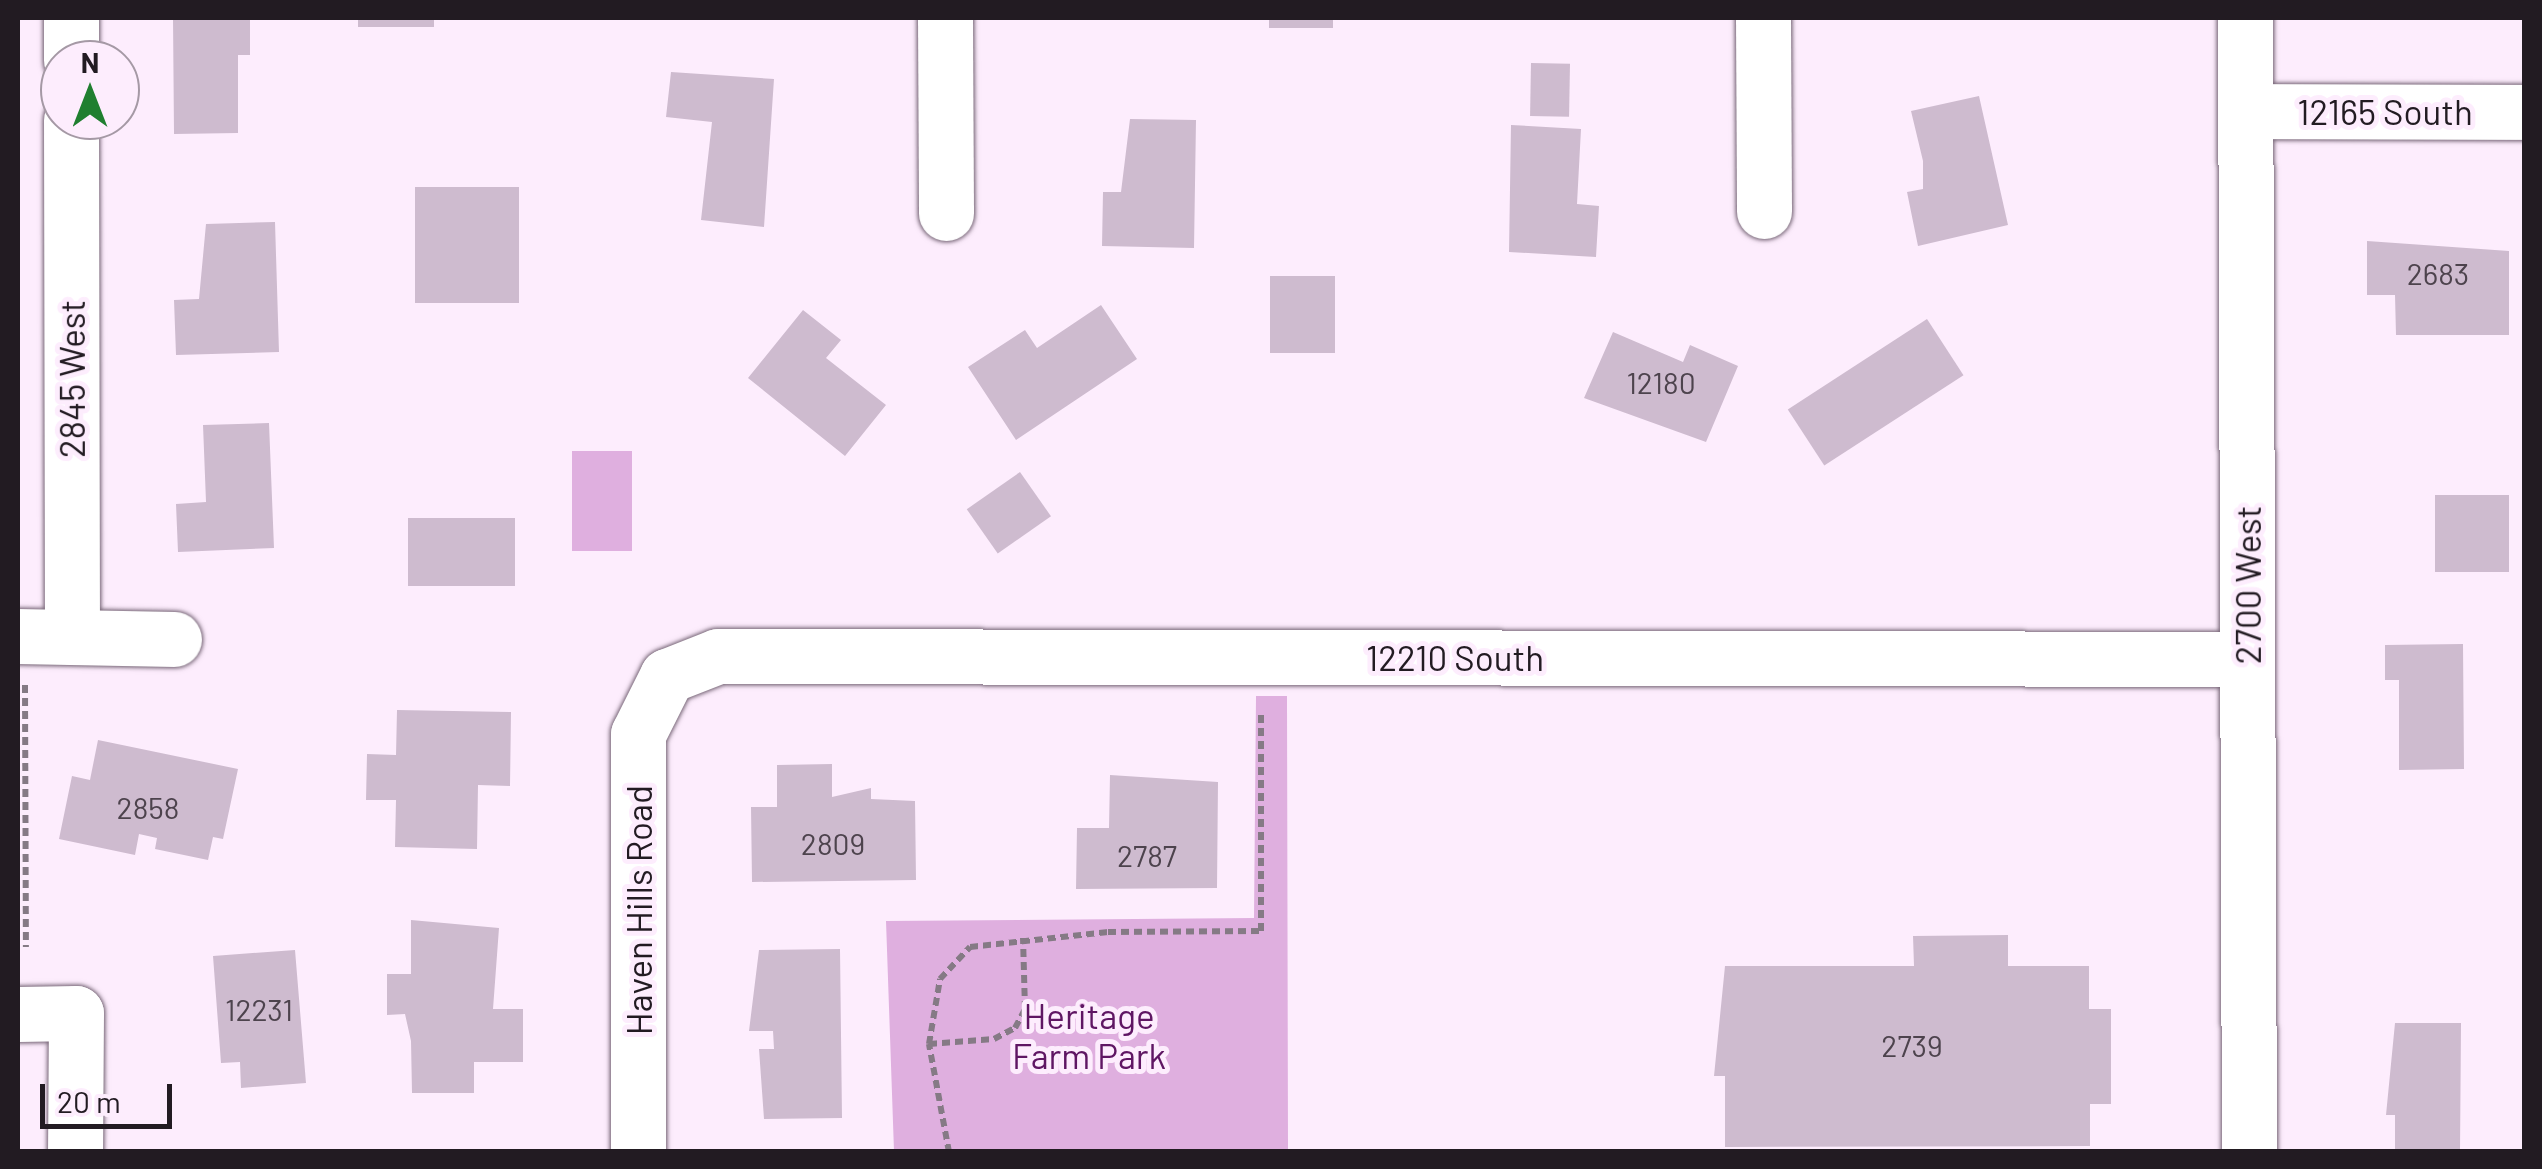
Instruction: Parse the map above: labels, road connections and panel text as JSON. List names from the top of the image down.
{
  "streets": {
    "street": [
      "12165 South",
      "2845 West",
      "2700 West",
      "12210 South",
      "Haven Hills Road"
    ]
  },
  "crossings": [
    ["12165 South", "2700 West"],
    ["2700 West", "12210 South"],
    ["12210 South", "Haven Hills Road"]
  ],
  "parks": ["Heritage Farm Park"],
  "house_numbers": [
    "2683",
    "12180",
    "2858",
    "2809",
    "2787",
    "12231",
    "2739"
  ],
  "scale_bar": "20 m",
  "north": "top"
}
